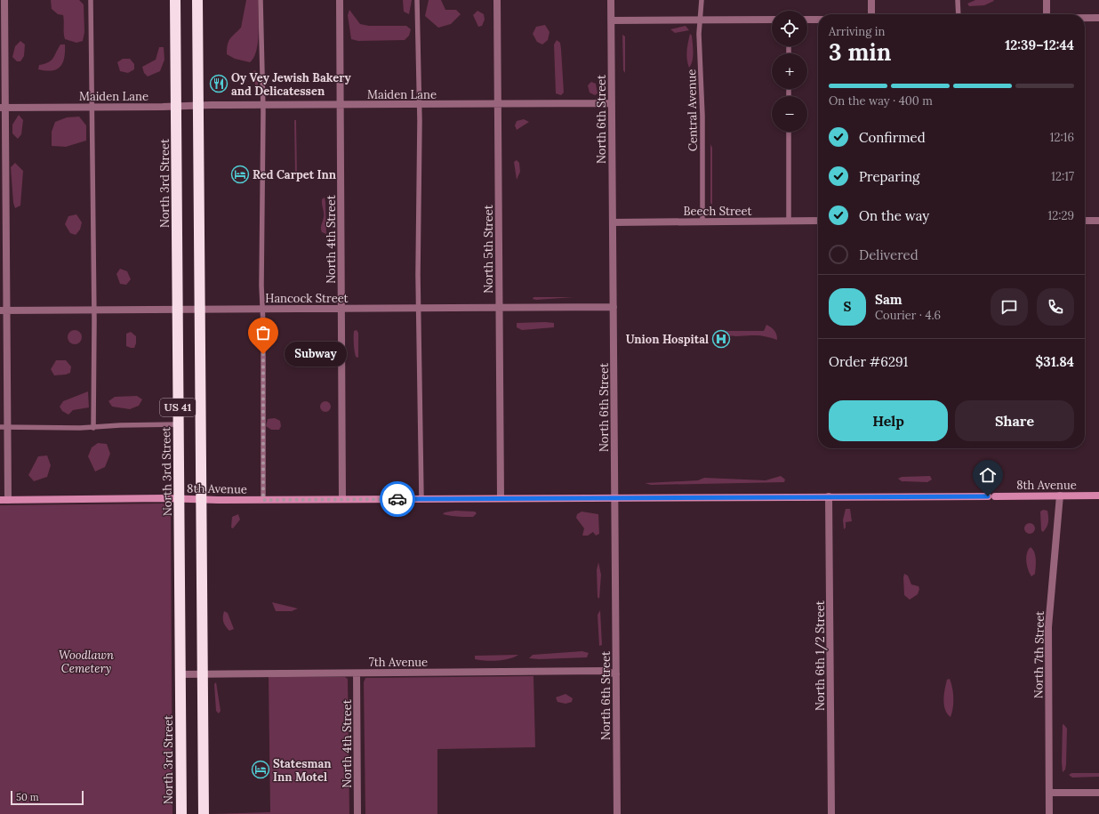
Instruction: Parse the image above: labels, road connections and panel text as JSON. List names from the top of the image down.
{
  "streets": {
    "highway": ["North 3rd Street", "US 41"],
    "street": [
      "Maiden Lane",
      "North 6th Street",
      "Beech Street",
      "North 4th Street",
      "North 5th Street",
      "Hancock Street",
      "8th Avenue",
      "North 7th Street",
      "North 6th 1/2 Street",
      "7th Avenue"
    ],
    "lane": ["Central Avenue"]
  },
  "crossings": [
    ["Maiden Lane", "North 6th Street"],
    ["Maiden Lane", "North 3rd Street"],
    ["Maiden Lane", "North 4th Street"],
    ["Maiden Lane", "North 5th Street"],
    ["Maiden Lane", "US 41"],
    ["Central Avenue", "Beech Street"],
    ["North 6th Street", "Beech Street"],
    ["North 6th Street", "Hancock Street"],
    ["North 6th Street", "8th Avenue"],
    ["North 6th Street", "7th Avenue"],
    ["North 3rd Street", "Hancock Street"],
    ["North 3rd Street", "8th Avenue"],
    ["North 3rd Street", "7th Avenue"],
    ["North 4th Street", "Hancock Street"],
    ["North 4th Street", "8th Avenue"],
    ["North 4th Street", "7th Avenue"],
    ["North 5th Street", "Hancock Street"],
    ["North 5th Street", "8th Avenue"],
    ["Hancock Street", "US 41"],
    ["US 41", "8th Avenue"],
    ["US 41", "7th Avenue"],
    ["8th Avenue", "North 7th Street"],
    ["8th Avenue", "North 6th 1/2 Street"]
  ],
  "parks": ["Woodlawn Cemetery"],
  "places": {
    "restaurant": ["Oy Vey Jewish Bakery and Delicatessen"],
    "hotel": ["Red Carpet Inn", "Statesman Inn Motel"],
    "hospital": ["Union Hospital"],
    "other": ["Subway"]
  },
  "scale_bar": "50 m",
  "page": {
    "map_buttons": ["+", "−"],
    "heading": ["3 min", "Arriving in", "12:39–12:44"],
    "panel": [
      "Sam",
      "Courier · 4.6",
      "Order #6291",
      "$31.84"
    ],
    "bar": "On the way · 400 m",
    "list": [
      ["Confirmed", "12:16"],
      ["Preparing", "12:17"],
      ["On the way", "12:29"],
      "Delivered"
    ],
    "round": "S",
    "bubble": "Subway",
    "buttons": ["Help", "Share"],
    "scale": "50 m"
  }
}
